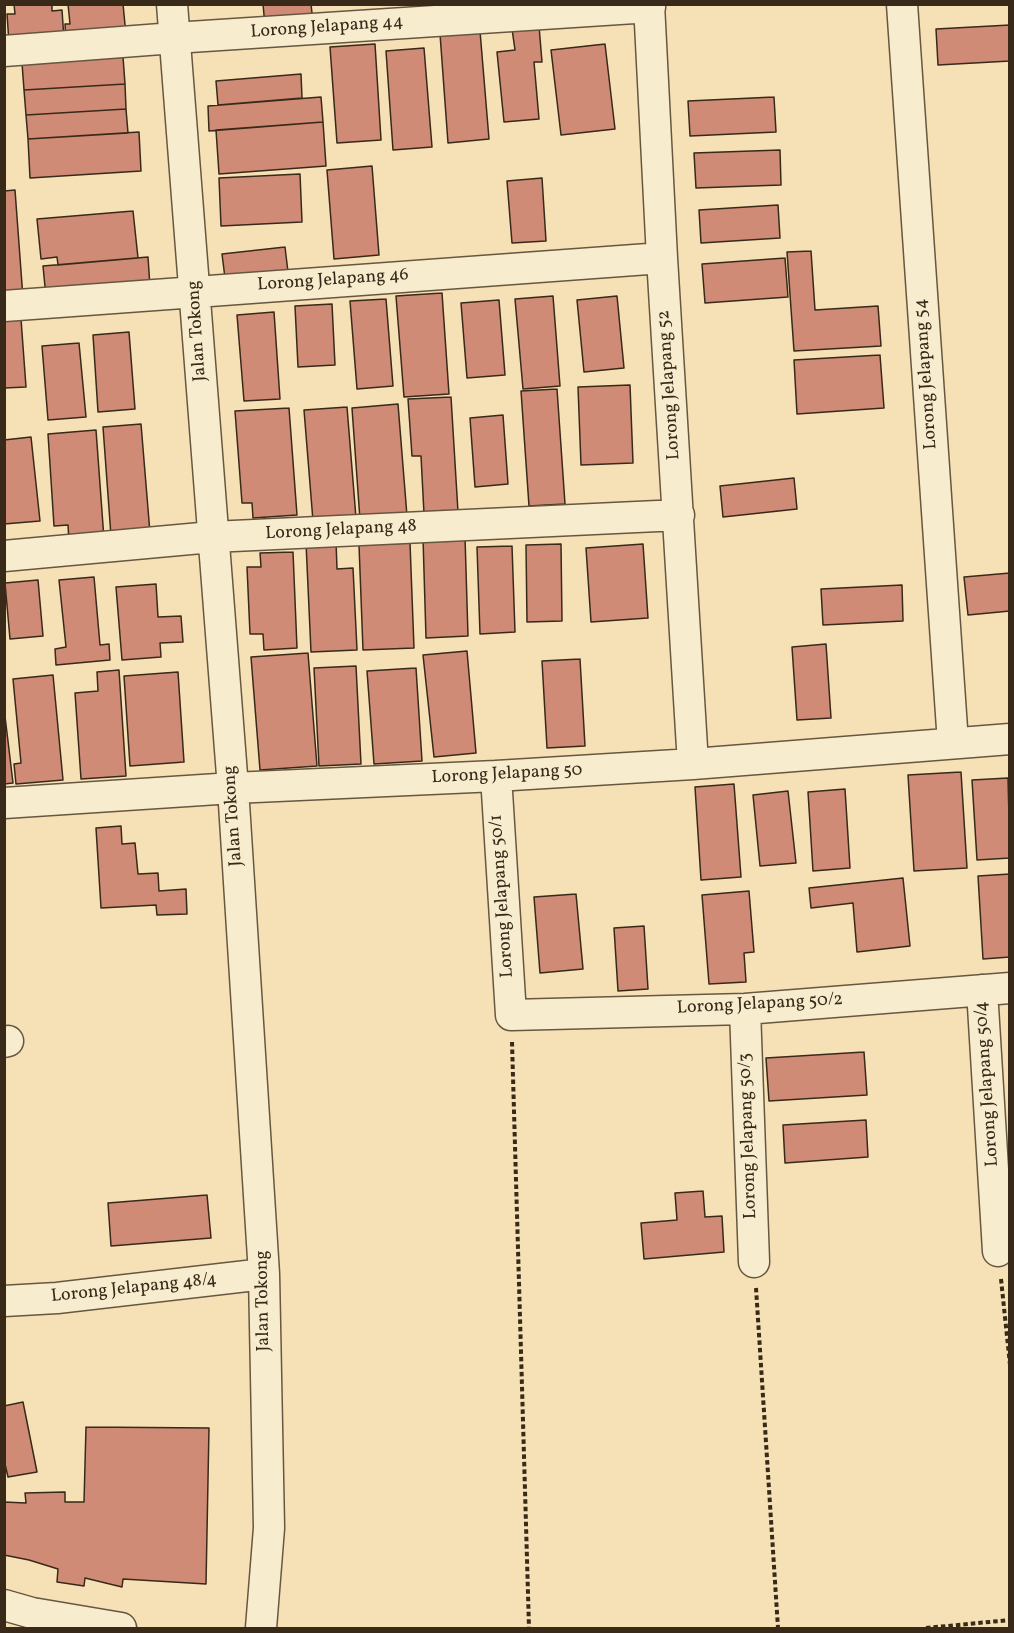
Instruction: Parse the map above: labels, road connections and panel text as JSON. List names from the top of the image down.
{
  "streets": {
    "street": [
      "Lorong Jelapang 44",
      "Lorong Jelapang 46",
      "Jalan Tokong",
      "Lorong Jelapang 54",
      "Lorong Jelapang 52",
      "Lorong Jelapang 48",
      "Lorong Jelapang 50",
      "Lorong Jelapang 50/1",
      "Lorong Jelapang 50/2",
      "Lorong Jelapang 50/4",
      "Lorong Jelapang 50/3",
      "Lorong Jelapang 48/4"
    ]
  },
  "crossings": [
    ["Lorong Jelapang 44", "Jalan Tokong"],
    ["Lorong Jelapang 44", "Lorong Jelapang 52"],
    ["Lorong Jelapang 46", "Jalan Tokong"],
    ["Lorong Jelapang 46", "Lorong Jelapang 52"],
    ["Jalan Tokong", "Lorong Jelapang 48"],
    ["Jalan Tokong", "Lorong Jelapang 50"],
    ["Jalan Tokong", "Lorong Jelapang 48/4"],
    ["Lorong Jelapang 54", "Lorong Jelapang 50"],
    ["Lorong Jelapang 52", "Lorong Jelapang 48"],
    ["Lorong Jelapang 52", "Lorong Jelapang 50"],
    ["Lorong Jelapang 50", "Lorong Jelapang 50/1"],
    ["Lorong Jelapang 50/1", "Lorong Jelapang 50/2"],
    ["Lorong Jelapang 50/2", "Lorong Jelapang 50/4"],
    ["Lorong Jelapang 50/2", "Lorong Jelapang 50/3"]
  ]
}
